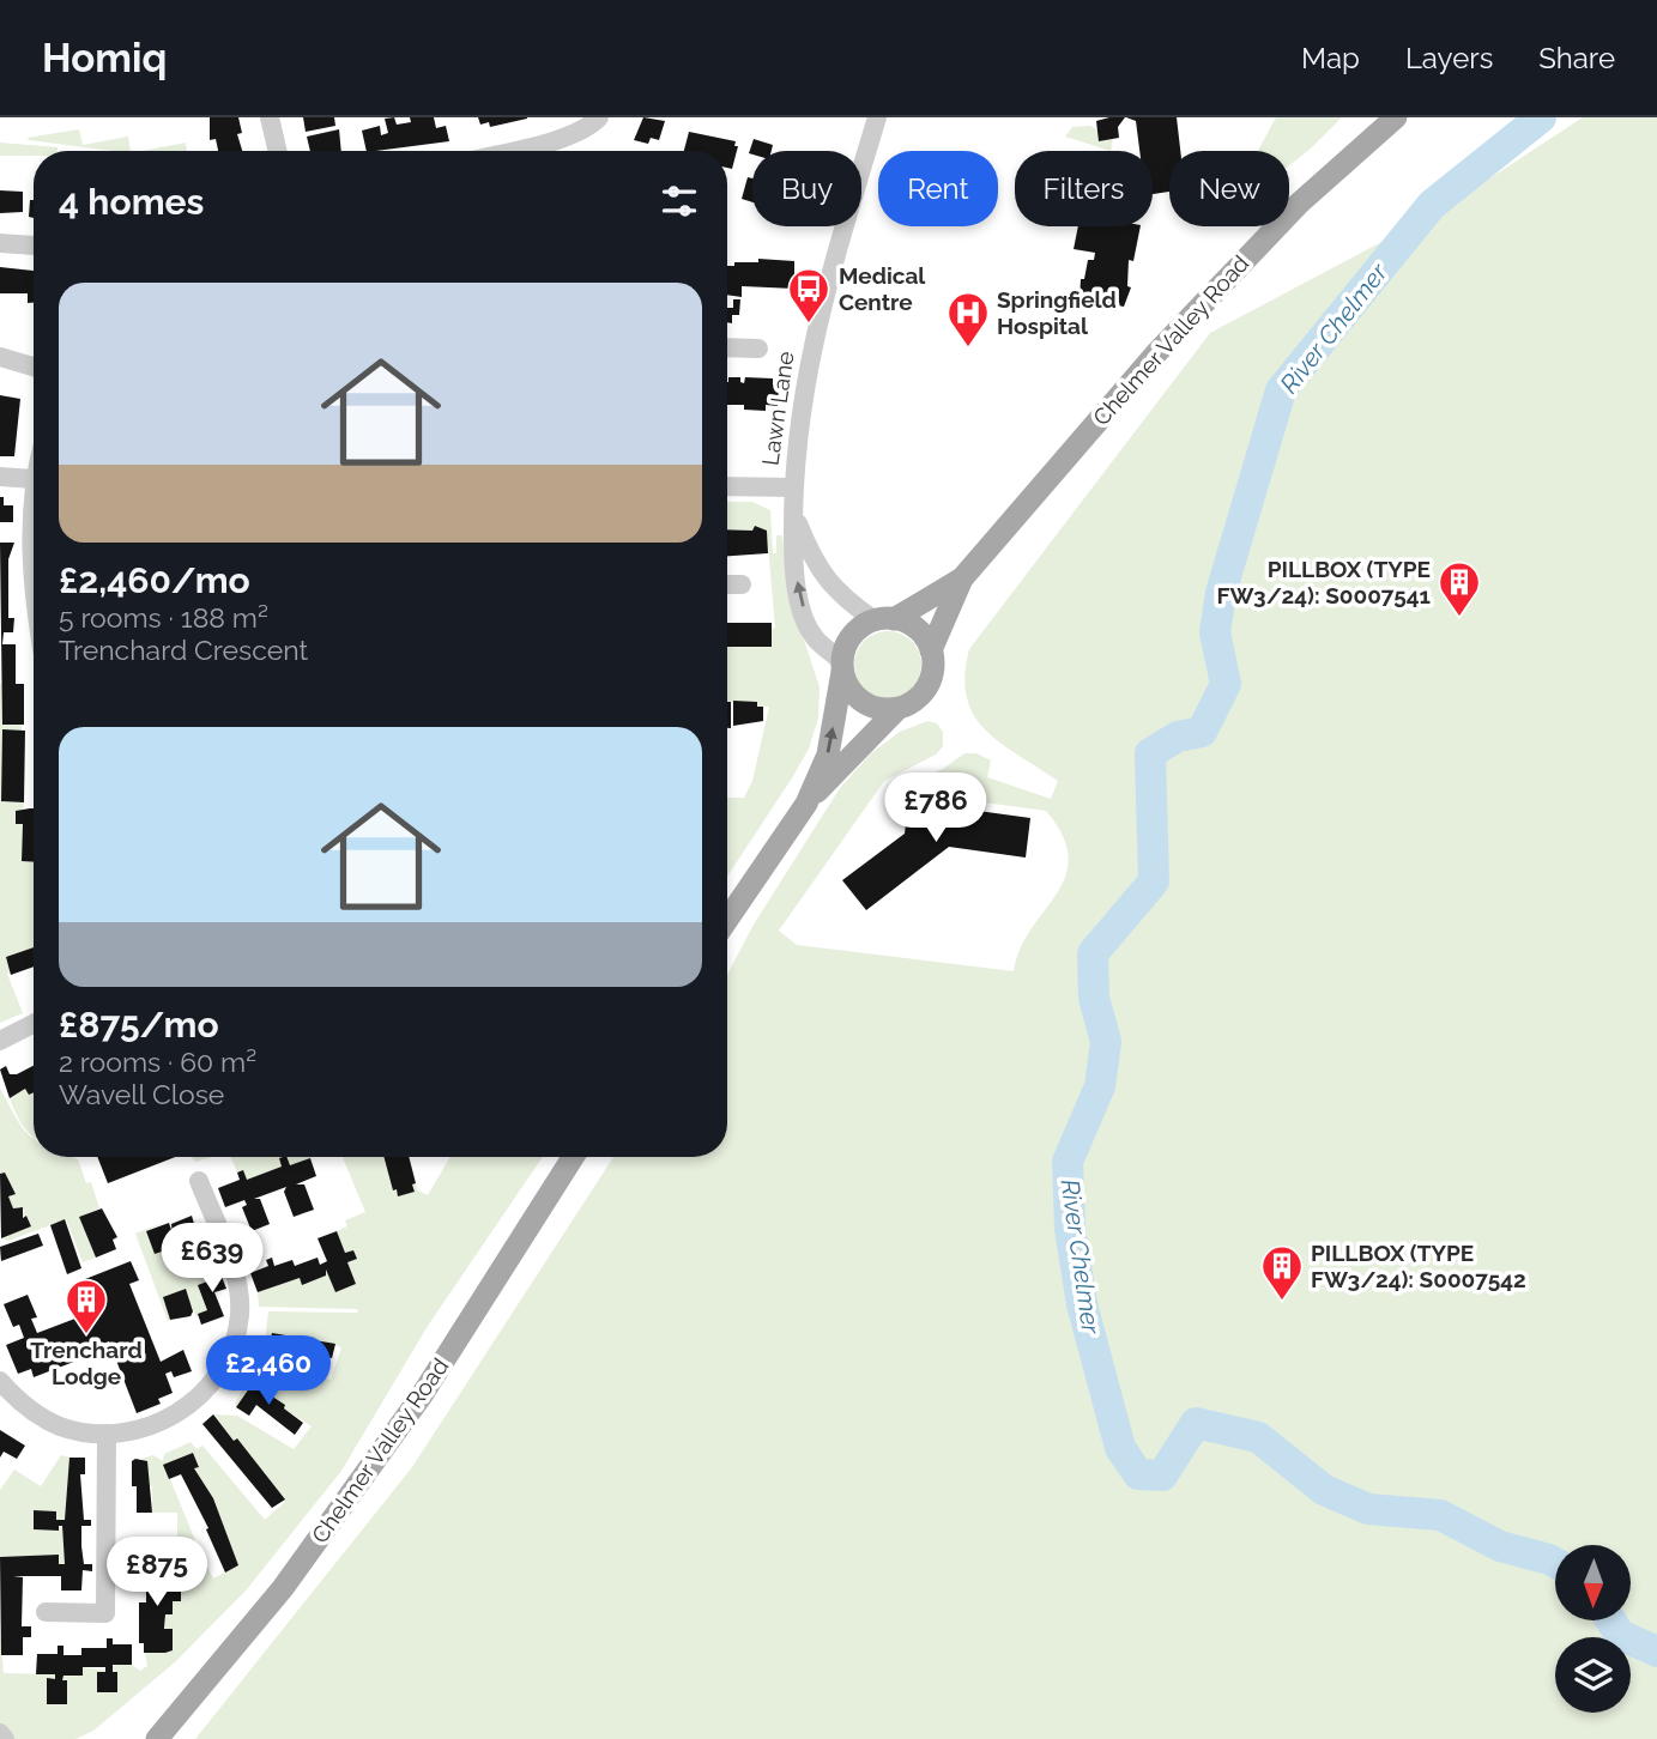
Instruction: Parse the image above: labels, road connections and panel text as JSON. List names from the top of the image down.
{
  "streets": {
    "main road": ["Chelmer Valley Road"],
    "street": ["Lawn Lane"]
  },
  "crossings": [
    ["Chelmer Valley Road", "Lawn Lane"]
  ],
  "water": ["River Chelmer"],
  "places": {
    "bus stop": ["Medical Centre"],
    "hospital": ["Springfield Hospital"],
    "building": ["PILLBOX (TYPE FW3/24): S0007541", "PILLBOX (TYPE FW3/24): S0007542", "Trenchard Lodge"]
  },
  "north": "bottom",
  "page": {
    "header": "Homiq",
    "nav": ["Map", "Layers", "Share"],
    "chip": [
      "Buy",
      "Rent",
      "Filters",
      "New"
    ],
    "heading": "4 homes",
    "list": [
      {
        "name": "£2,460/mo",
        "note": "5 rooms · 188 m² · Trenchard Crescent"
      },
      {
        "name": "£875/mo",
        "note": "2 rooms · 60 m² · Wavell Close"
      }
    ],
    "price": [
      "£786",
      "£639",
      "£2,460",
      "£875"
    ]
  }
}
